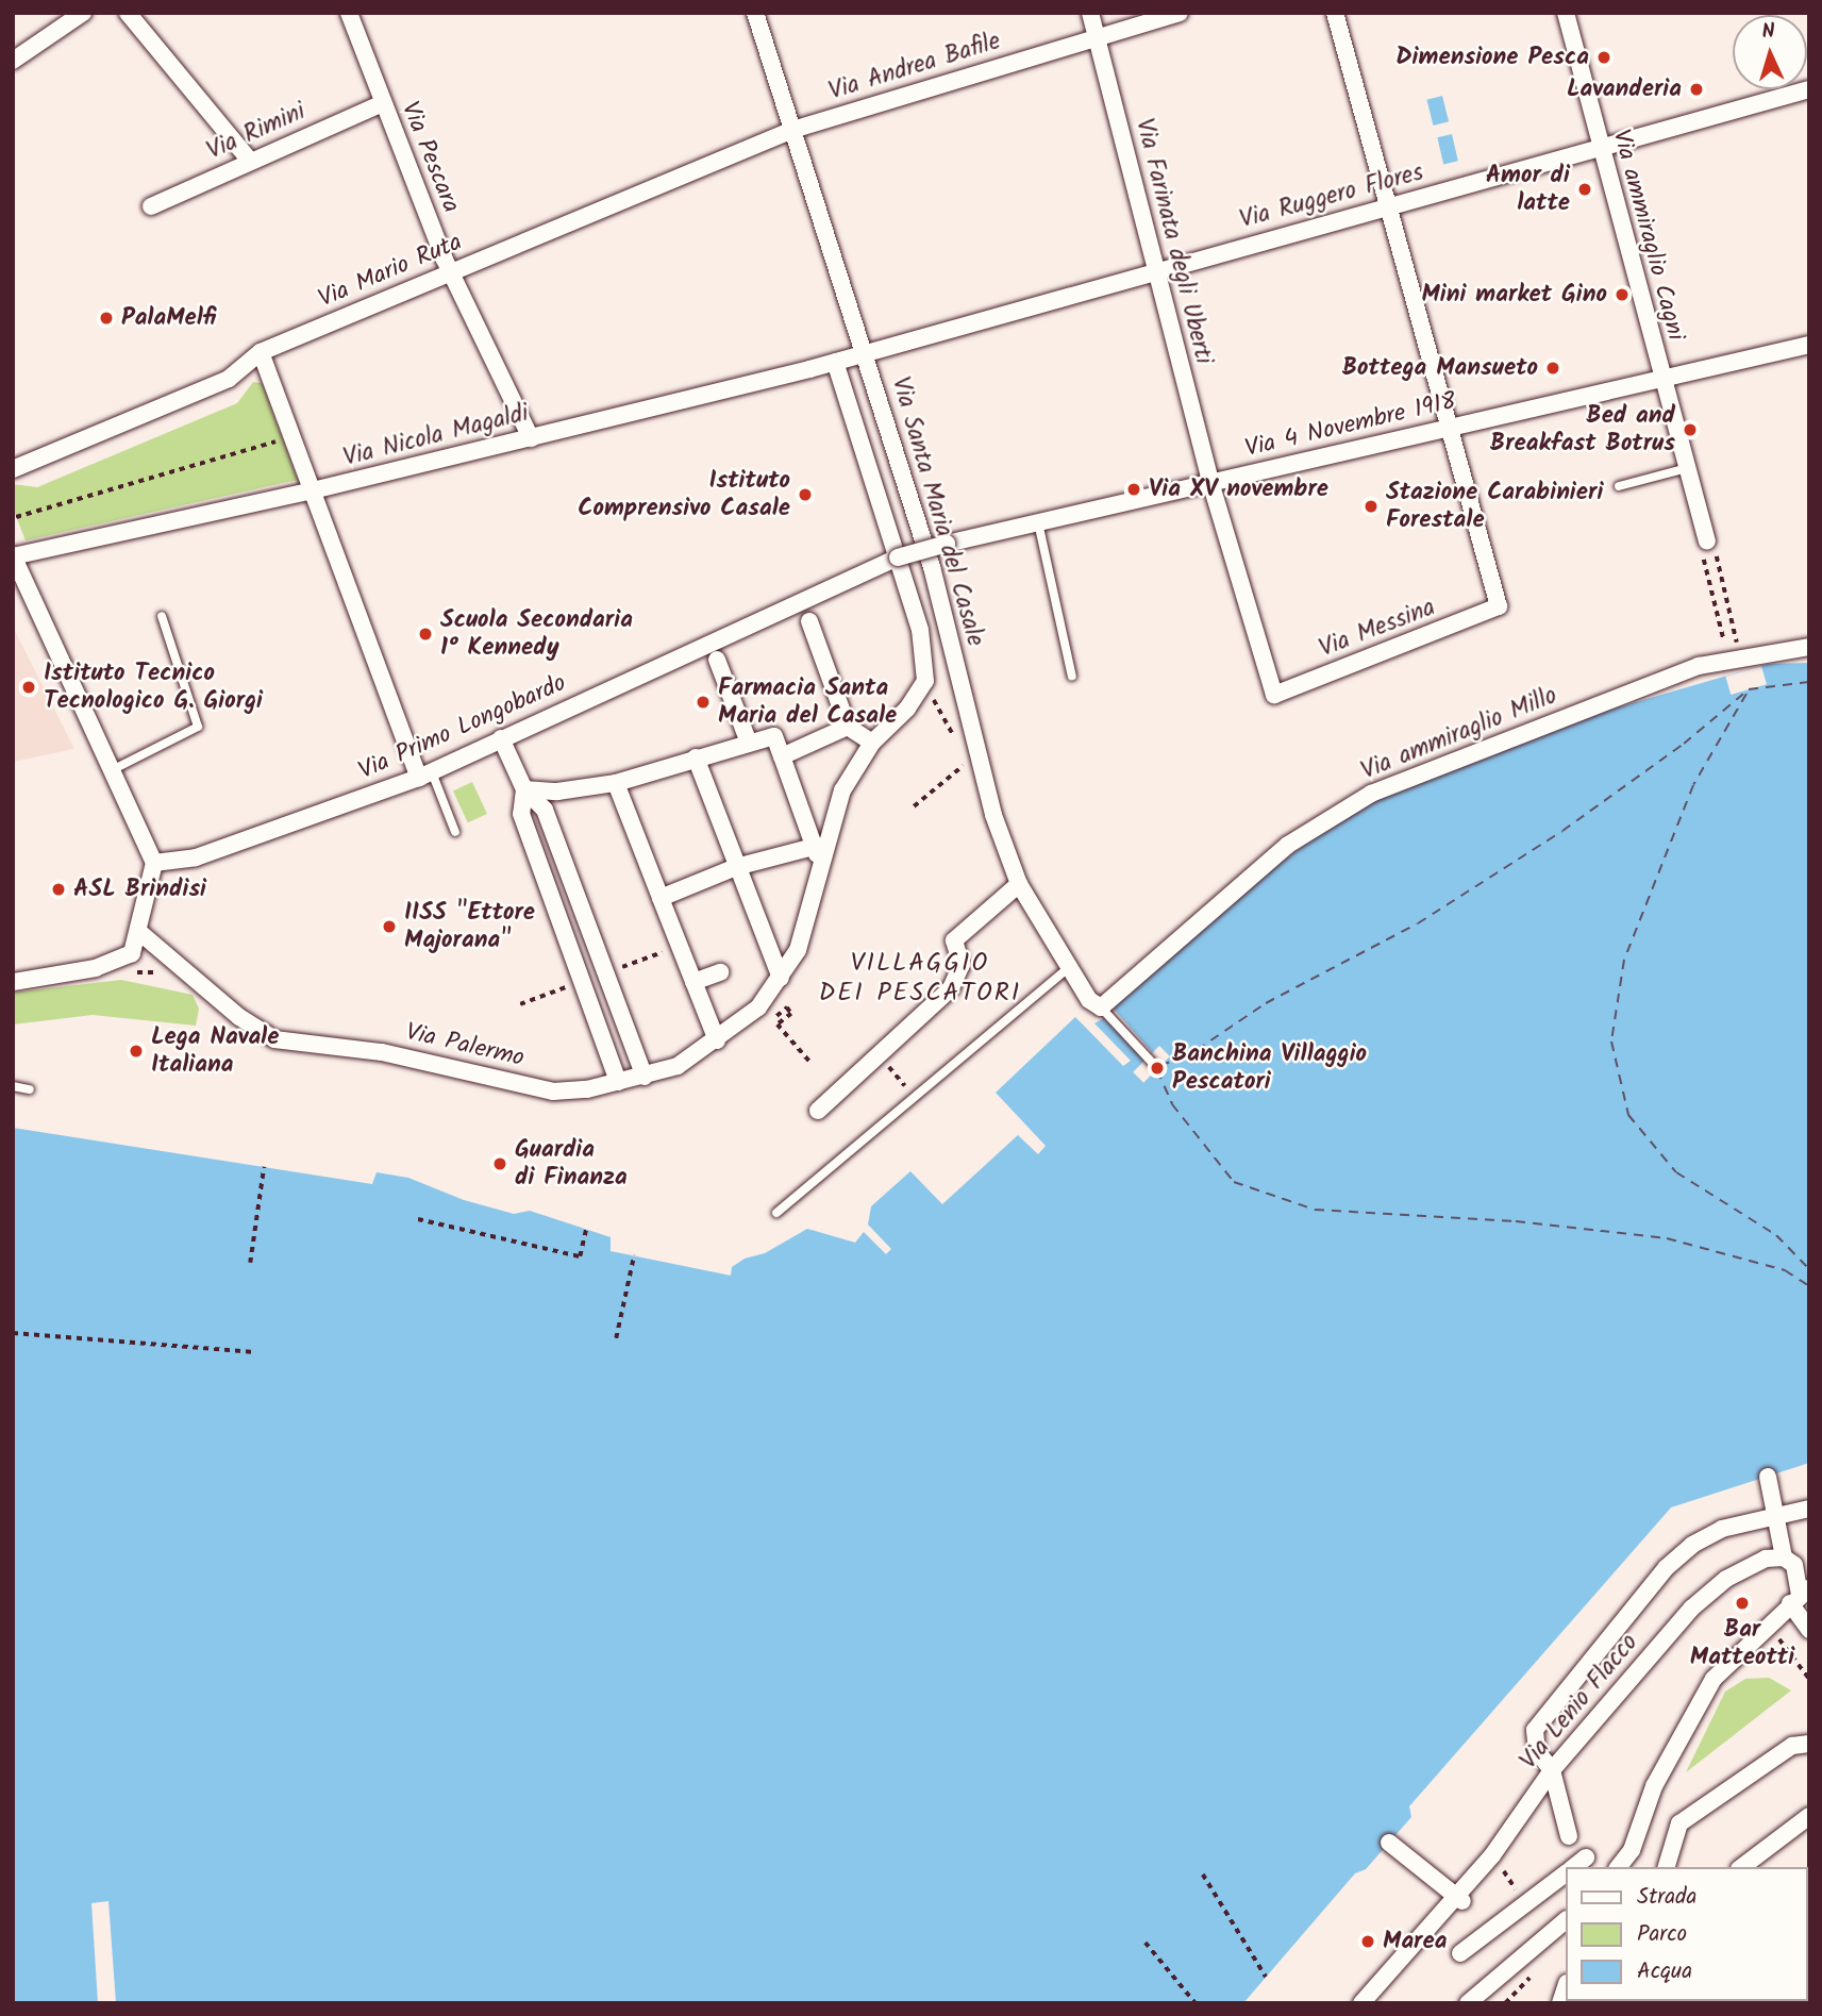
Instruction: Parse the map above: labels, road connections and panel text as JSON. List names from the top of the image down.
{
  "streets": {
    "street": [
      "Via Andrea Bafile",
      "Via Rimini",
      "Via Pescara",
      "Via Ruggero Flores",
      "Via ammiraglio Cagni",
      "Via Farinata degli Uberti",
      "Via Mario Ruta",
      "Via 4 Novembre 1918",
      "Via Nicola Magaldi",
      "Via Santa Maria del Casale",
      "Via Messina",
      "Via Primo Longobardo",
      "Via ammiraglio Millo",
      "Via Palermo",
      "Via Lenio Flacco"
    ]
  },
  "crossings": [
    ["Via Andrea Bafile", "Via Farinata degli Uberti"],
    ["Via Andrea Bafile", "Via Mario Ruta"],
    ["Via Andrea Bafile", "Via Santa Maria del Casale"],
    ["Via Rimini", "Via Pescara"],
    ["Via Pescara", "Via Mario Ruta"],
    ["Via Pescara", "Via Nicola Magaldi"],
    ["Via Ruggero Flores", "Via ammiraglio Cagni"],
    ["Via Ruggero Flores", "Via Farinata degli Uberti"],
    ["Via Ruggero Flores", "Via Nicola Magaldi"],
    ["Via Ruggero Flores", "Via Santa Maria del Casale"],
    ["Via ammiraglio Cagni", "Via 4 Novembre 1918"],
    ["Via Farinata degli Uberti", "Via 4 Novembre 1918"],
    ["Via Farinata degli Uberti", "Via Messina"],
    ["Via Mario Ruta", "Via Santa Maria del Casale"],
    ["Via 4 Novembre 1918", "Via Messina"],
    ["Via 4 Novembre 1918", "Via Primo Longobardo"],
    ["Via Nicola Magaldi", "Via Santa Maria del Casale"],
    ["Via Nicola Magaldi", "Via Palermo"],
    ["Via Santa Maria del Casale", "Via ammiraglio Millo"],
    ["Via Primo Longobardo", "Via Palermo"]
  ],
  "districts": ["VILLAGGIO DEI PESCATORI"],
  "places": [
    "Dimensione Pesca",
    "Lavanderia",
    "Amor di latte",
    "Mini market Gino",
    "PalaMelfi",
    "Bottega Mansueto",
    "Bed and Breakfast Botrus",
    "Via XV novembre",
    "Istituto Comprensivo Casale",
    "Stazione Carabinieri Forestale",
    "Scuola Secondaria 1° Kennedy",
    "Istituto Tecnico Tecnologico G. Giorgi",
    "Farmacia Santa Maria del Casale",
    "ASL Brindisi",
    "IISS \"Ettore Majorana\"",
    "Lega Navale Italiana",
    "Banchina Villaggio Pescatori",
    "Guardia di Finanza",
    "Bar Matteotti",
    "Marea"
  ],
  "legend": ["Strada", "Parco", "Acqua"],
  "north": "top"
}
